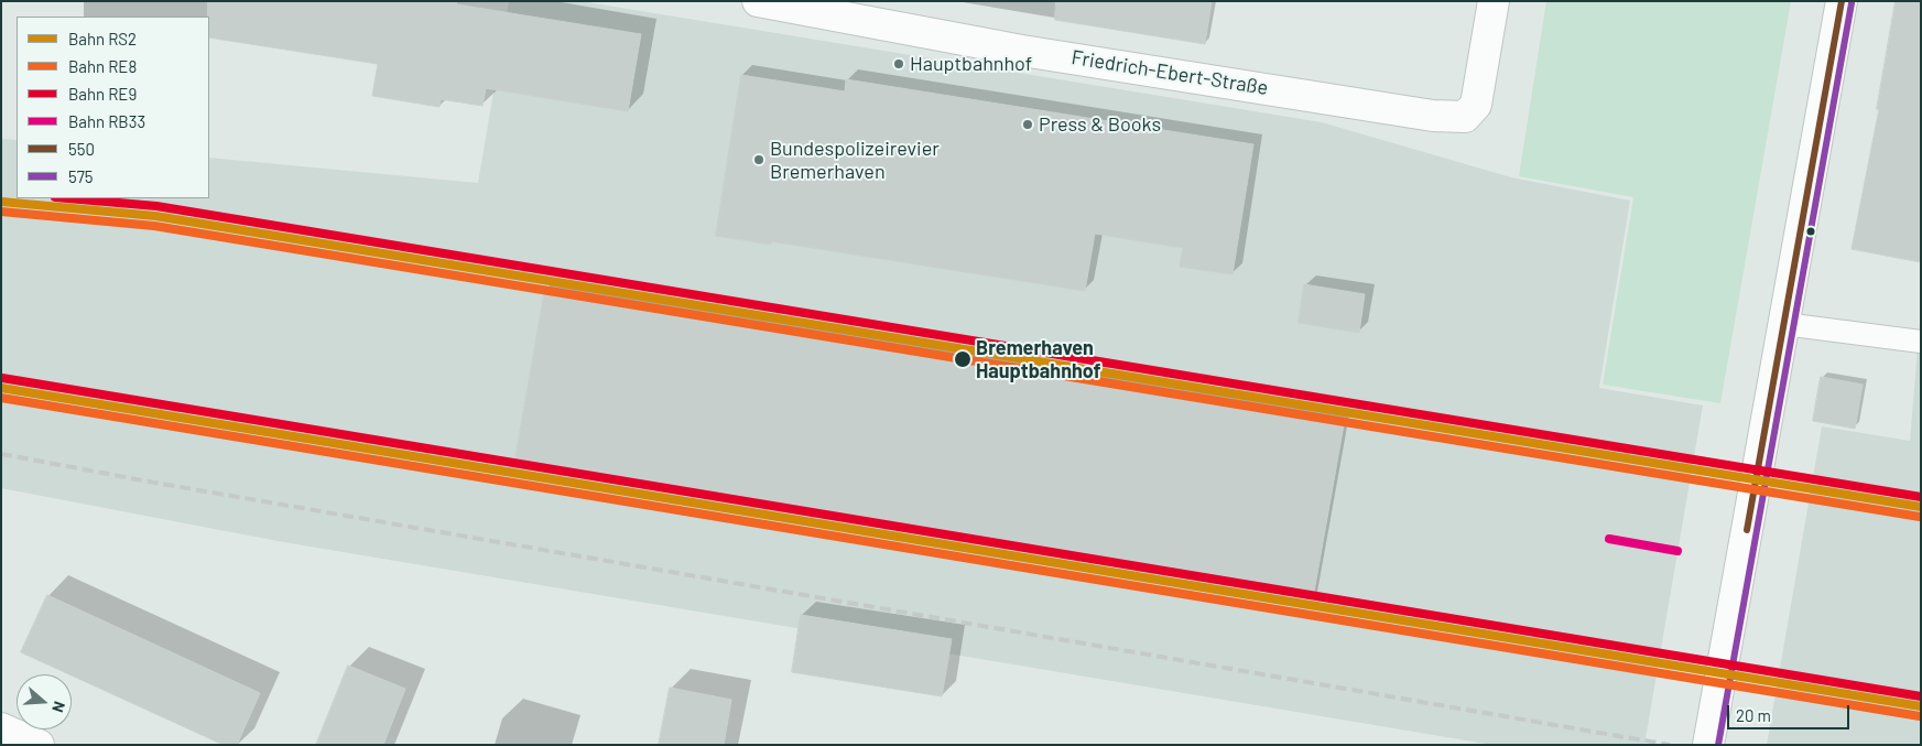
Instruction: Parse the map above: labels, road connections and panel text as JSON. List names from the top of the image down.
{
  "streets": {
    "street": ["Friedrich-Ebert-Straße"]
  },
  "places": [
    "Hauptbahnhof",
    "Press & Books",
    "Bundespolizeirevier Bremerhaven",
    "Bremerhaven Hauptbahnhof"
  ],
  "lines": [
    "transit line 550",
    "transit line 575",
    "rail line RE9",
    "rail line RS2",
    "rail line RE8",
    "rail line RB33"
  ],
  "legend": [
    "Bahn RS2",
    "Bahn RE8",
    "Bahn RE9",
    "Bahn RB33",
    "550",
    "575"
  ],
  "scale_bar": "20 m",
  "north": "right"
}
